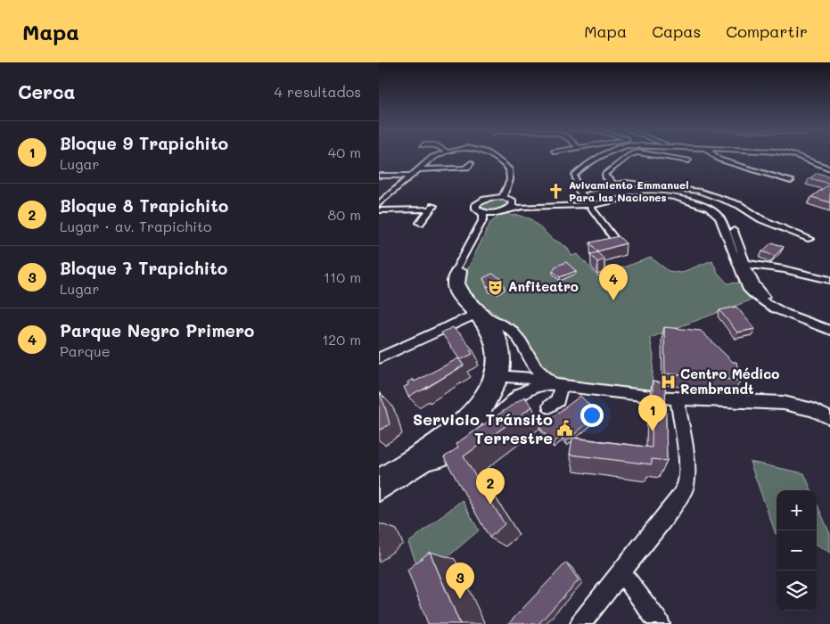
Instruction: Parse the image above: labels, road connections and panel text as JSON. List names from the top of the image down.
{
  "places": {
    "church": ["Avivamiento Emmanuel Para las Naciones"],
    "theatre": ["Anfiteatro"],
    "hospital": ["Centro Médico Rembrandt"],
    "public building": ["Servicio Tránsito Terrestre"]
  },
  "page": {
    "header": "Mapa",
    "nav": ["Mapa", "Capas", "Compartir"],
    "heading": ["Cerca", "4 resultados"],
    "list": [
      {
        "mark": "1",
        "name": "Bloque 9 Trapichito",
        "note": "Lugar",
        "value": "40 m"
      },
      {
        "mark": "2",
        "name": "Bloque 8 Trapichito",
        "note": "Lugar · av. Trapichito",
        "value": "80 m"
      },
      {
        "mark": "3",
        "name": "Bloque 7 Trapichito",
        "note": "Lugar",
        "value": "110 m"
      },
      {
        "mark": "4",
        "name": "Parque Negro Primero",
        "note": "Parque",
        "value": "120 m"
      }
    ],
    "pins": [
      "4",
      "1",
      "2",
      "3"
    ],
    "map_buttons": ["+", "−"]
  }
}
